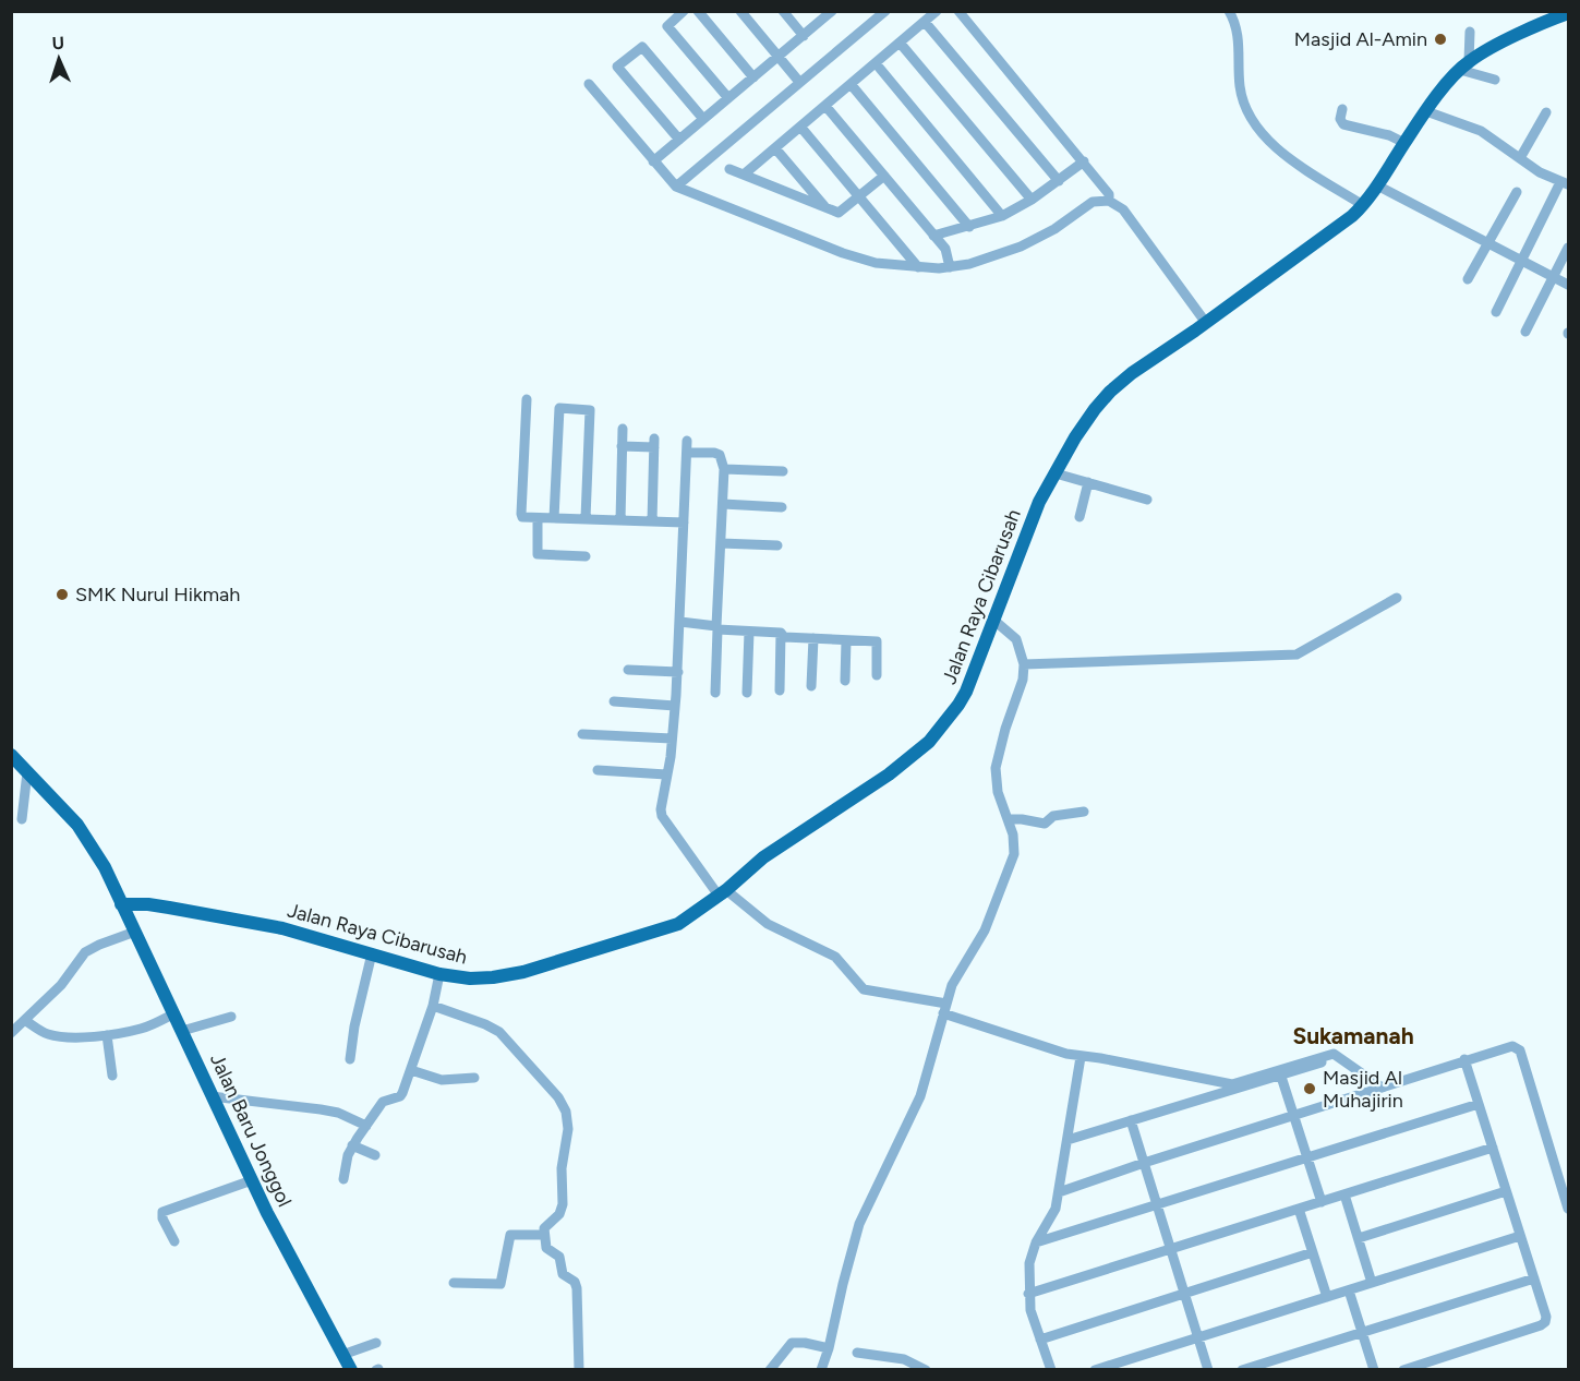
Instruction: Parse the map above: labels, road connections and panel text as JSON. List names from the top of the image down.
{
  "streets": {
    "main road": ["Jalan Raya Cibarusah", "Jalan Baru Jonggol"]
  },
  "crossings": [
    ["Jalan Raya Cibarusah", "Jalan Baru Jonggol"]
  ],
  "districts": ["Sukamanah"],
  "places": ["Masjid Al-Amin", "SMK Nurul Hikmah", "Masjid Al Muhajirin"],
  "north": "top"
}
